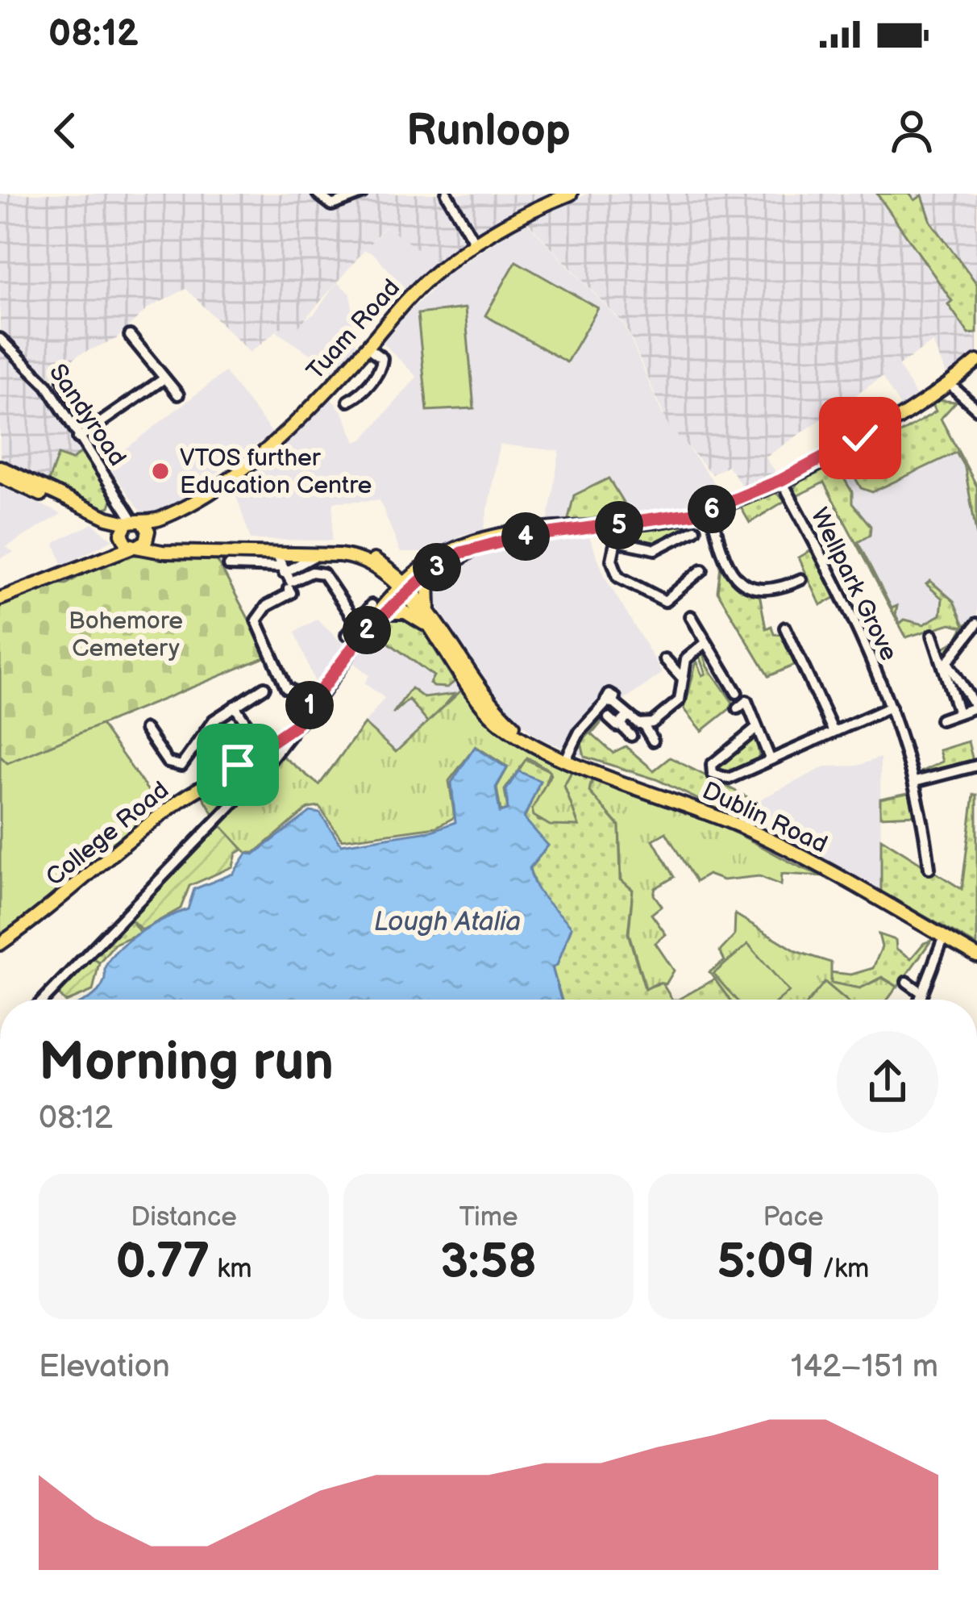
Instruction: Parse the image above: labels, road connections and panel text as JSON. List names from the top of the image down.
{
  "streets": {
    "main road": ["Tuam Road", "Dublin Road", "College Road"],
    "street": ["Sandyroad", "Wellpark Grove"]
  },
  "crossings": [
    ["Tuam Road", "Sandyroad"],
    ["Dublin Road", "College Road"]
  ],
  "water": ["Lough Atalia"],
  "parks": ["Bohemore Cemetery"],
  "places": ["VTOS further Education Centre"],
  "page": {
    "status": "08:12",
    "header": "Runloop",
    "pins": [
      "6",
      "5",
      "4",
      "3",
      "2",
      "1"
    ],
    "heading": ["Morning run", "08:12"],
    "stats": [
      ["Distance", "0.77 km"],
      ["Time", "3:58"],
      ["Pace", "5:09 /km"]
    ],
    "chart": ["Elevation", "142–151 m"]
  }
}
